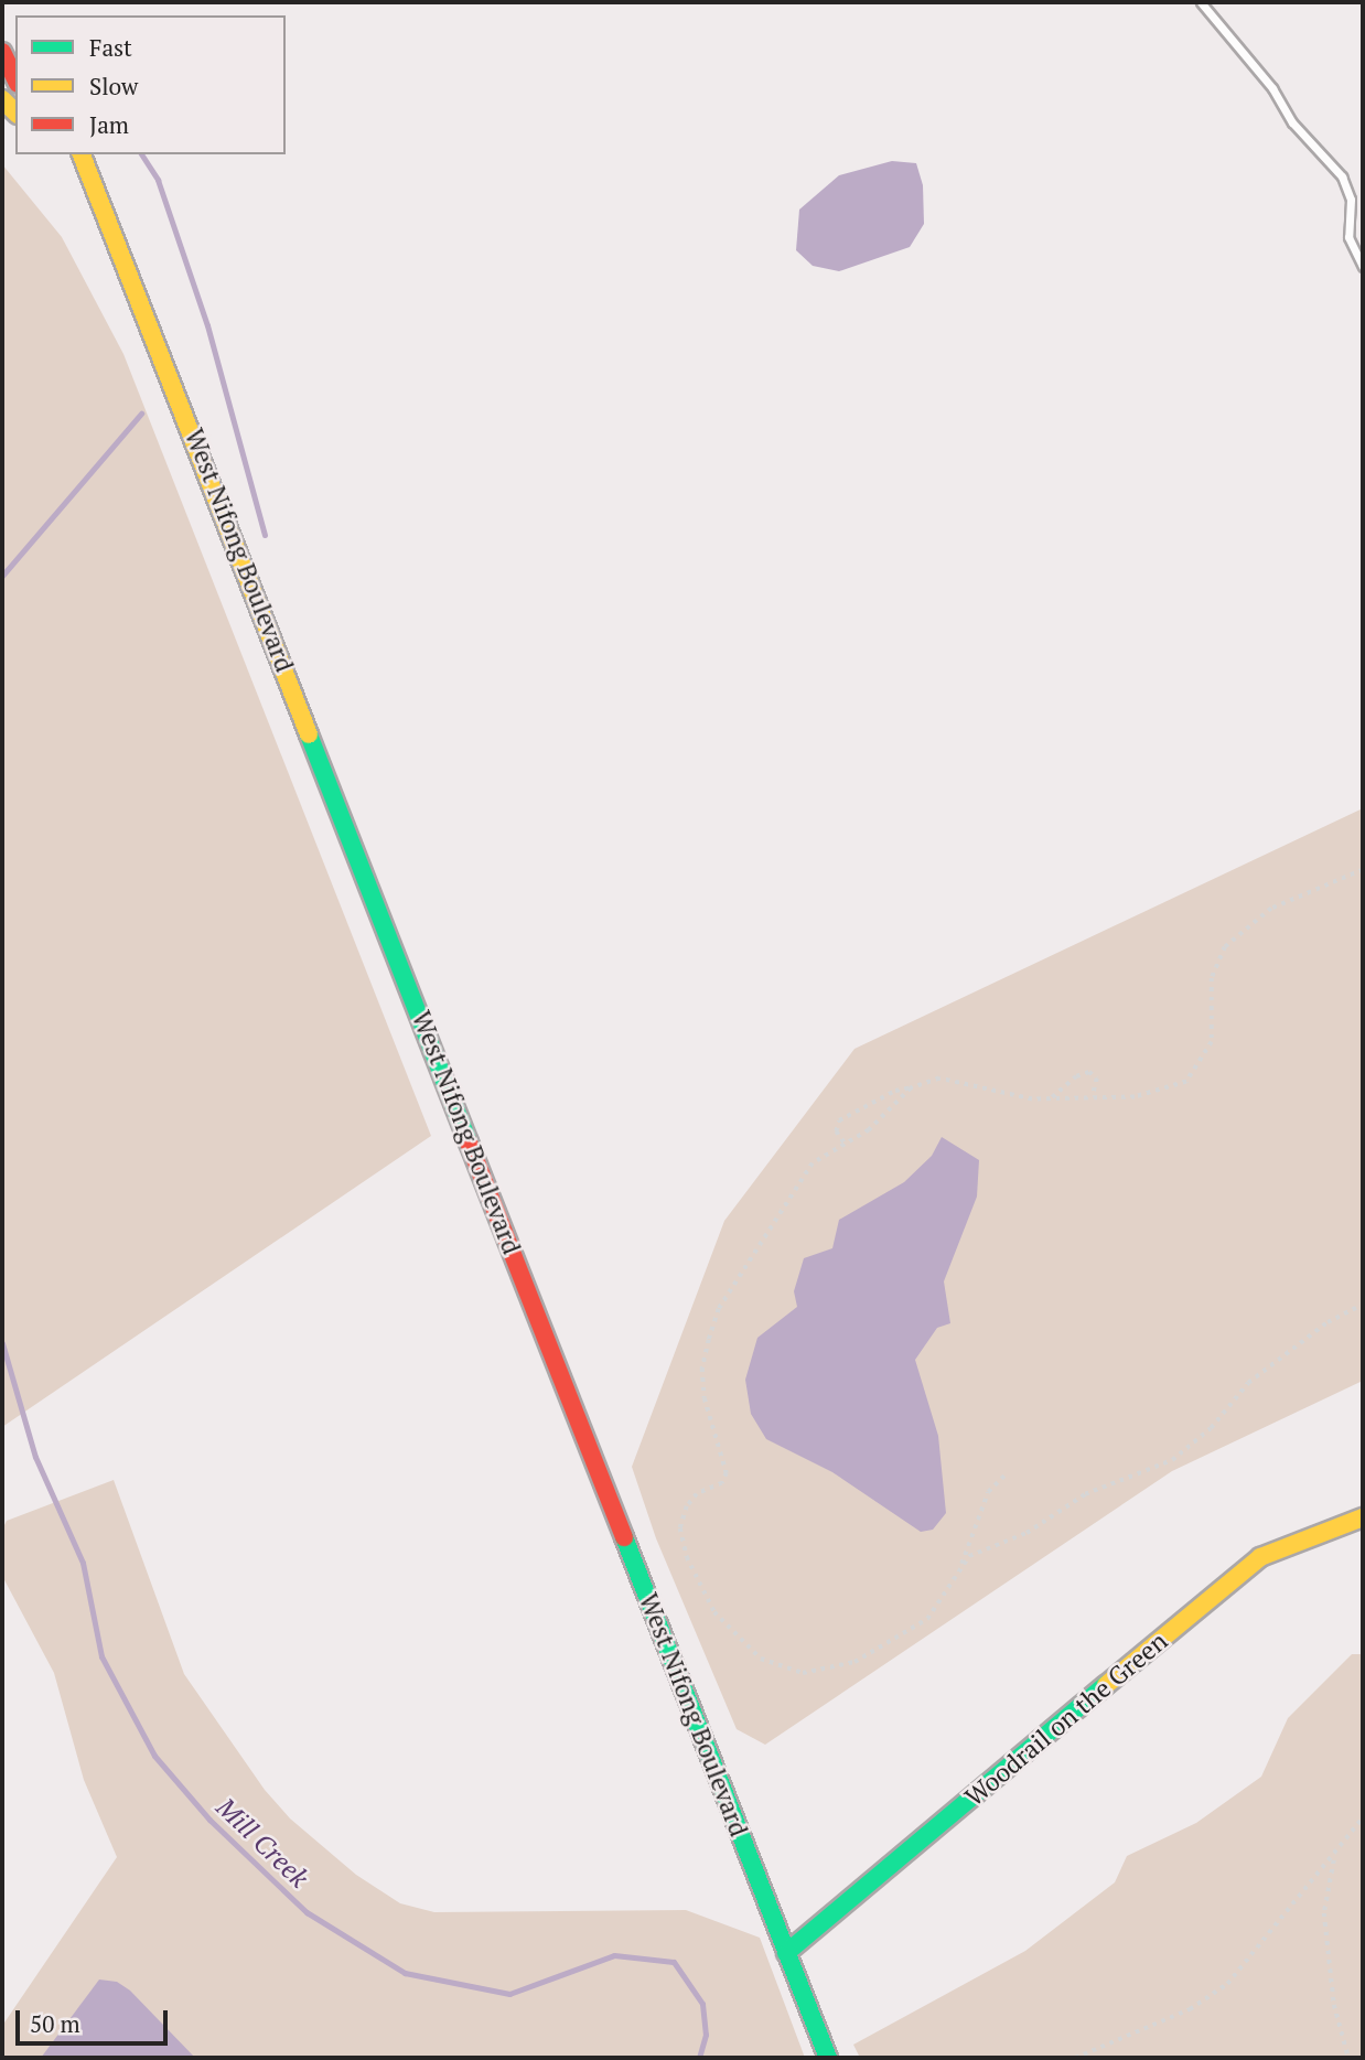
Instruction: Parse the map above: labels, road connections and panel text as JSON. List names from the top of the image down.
{
  "streets": {
    "main road": ["West Nifong Boulevard", "Woodrail on the Green"]
  },
  "crossings": [
    ["West Nifong Boulevard", "Woodrail on the Green"]
  ],
  "water": ["Mill Creek"],
  "legend": ["Fast", "Slow", "Jam"],
  "scale_bar": "50 m"
}
